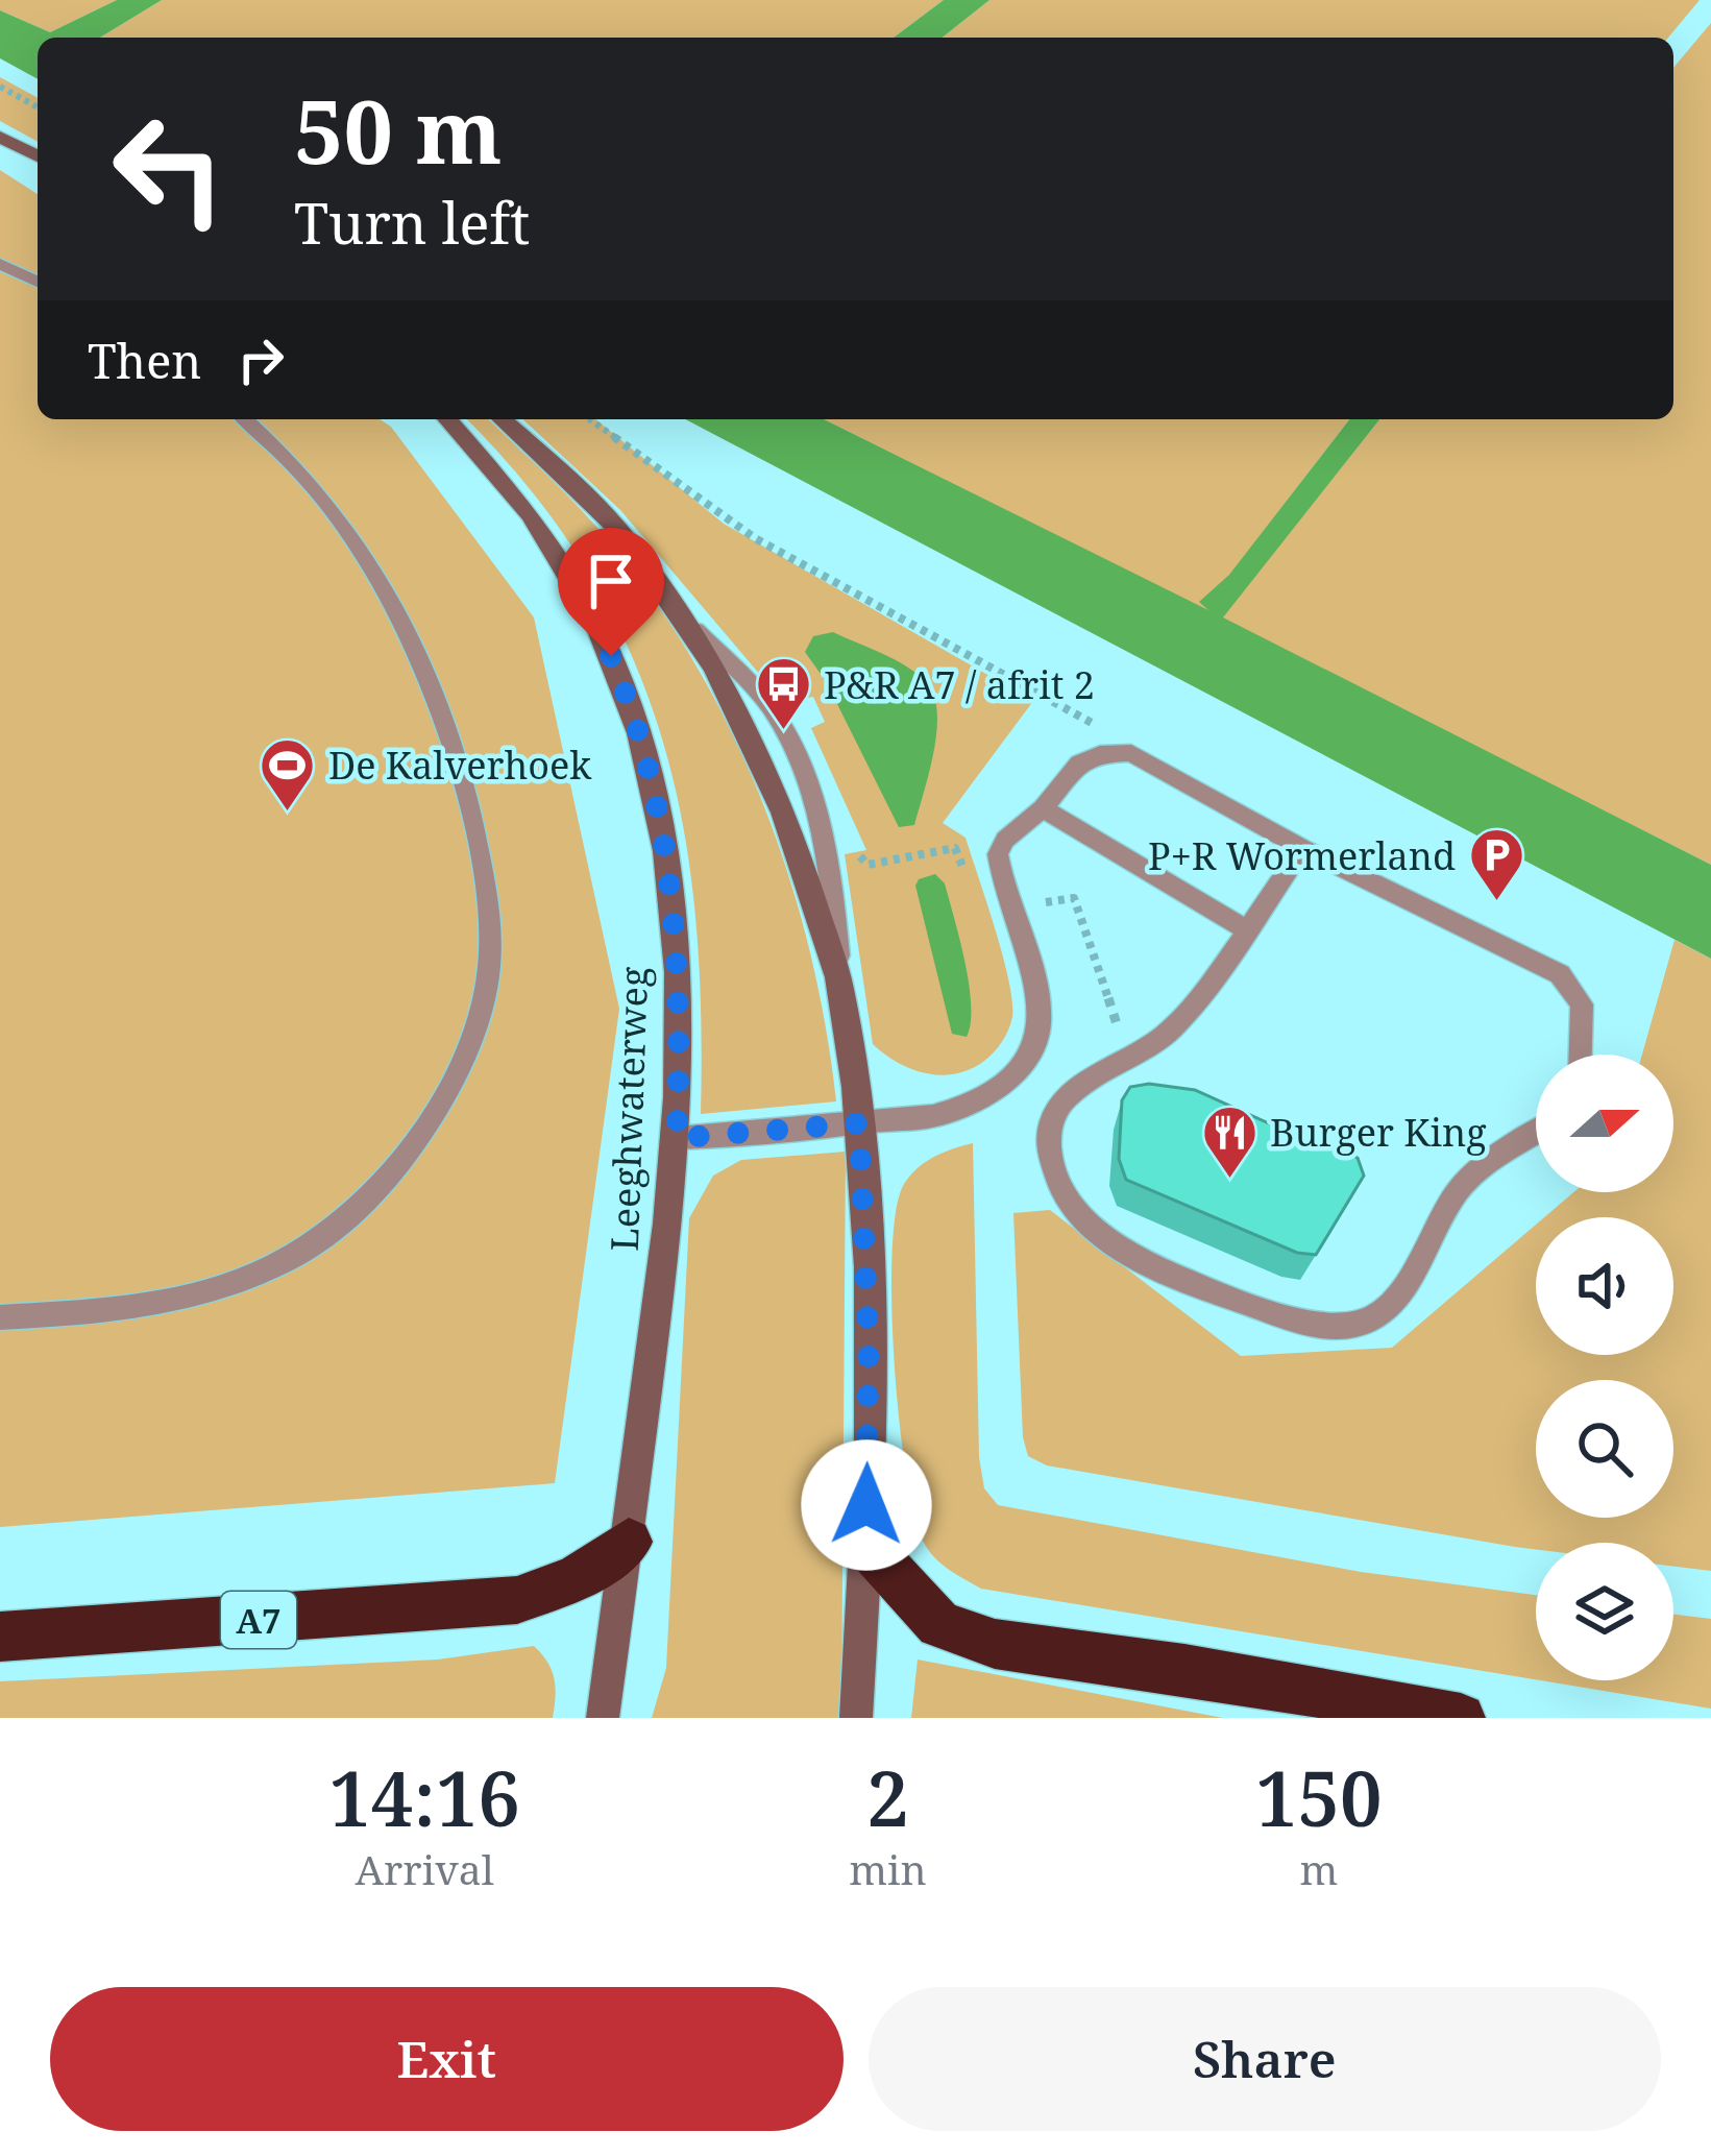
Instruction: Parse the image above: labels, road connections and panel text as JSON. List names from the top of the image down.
{
  "streets": {
    "highway": ["A7"],
    "main road": ["Leeghwaterweg"]
  },
  "crossings": [
    ["Leeghwaterweg", "A7"]
  ],
  "places": {
    "bus stop": ["P&R A7 / afrit 2"],
    "sports": ["De Kalverhoek"],
    "parking": ["P+R Wormerland"],
    "restaurant": ["Burger King"]
  },
  "north": "right",
  "page": {
    "turn": ["50 m", "Turn left"],
    "then": "Then",
    "eta": [
      "14:16",
      "Arrival",
      "2",
      "min",
      "150",
      "m"
    ],
    "buttons": ["Exit", "Share"]
  }
}
